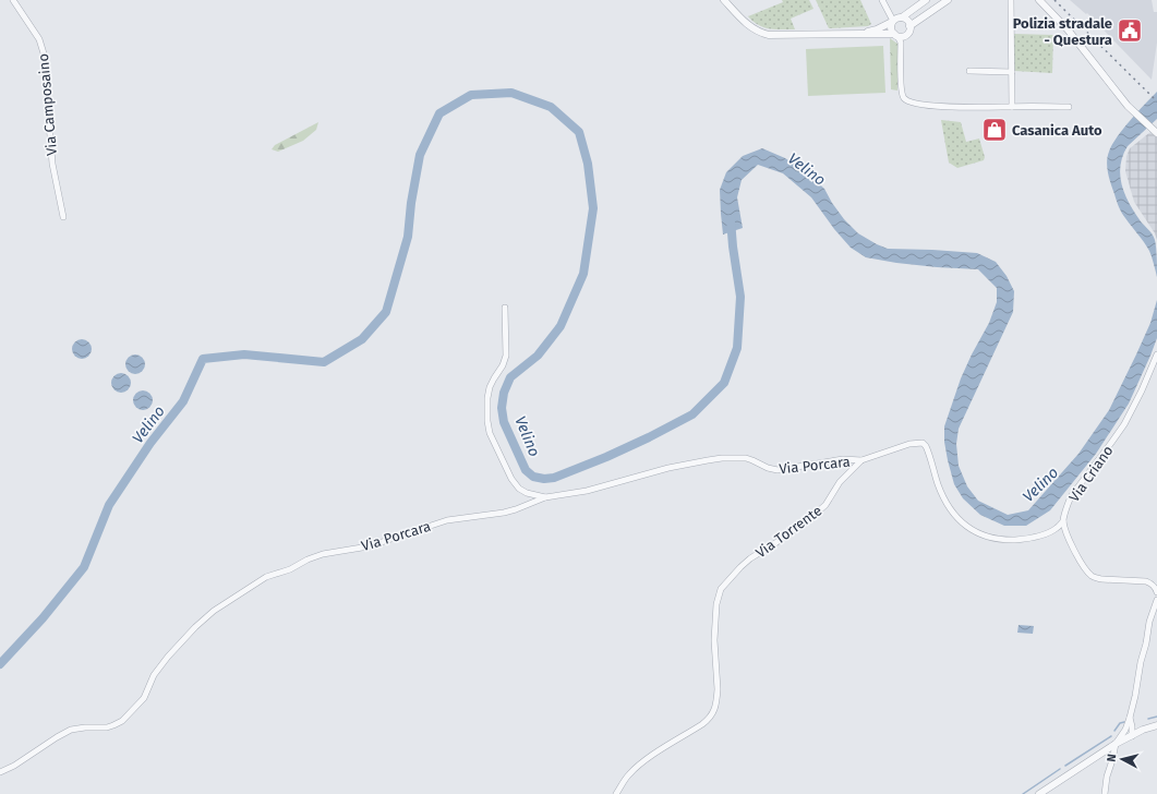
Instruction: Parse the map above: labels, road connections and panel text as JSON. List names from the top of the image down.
{
  "streets": {
    "street": [
      "Via Camposaino",
      "Via Porcara",
      "Via Criano",
      "Via Torrente"
    ]
  },
  "crossings": [
    ["Via Porcara", "Via Torrente"],
    ["Via Criano", "Via Torrente"]
  ],
  "water": ["Velino"],
  "places": {
    "public building": ["Polizia stradale - Questura"],
    "shop": ["Casanica Auto"]
  },
  "north": "left"
}
